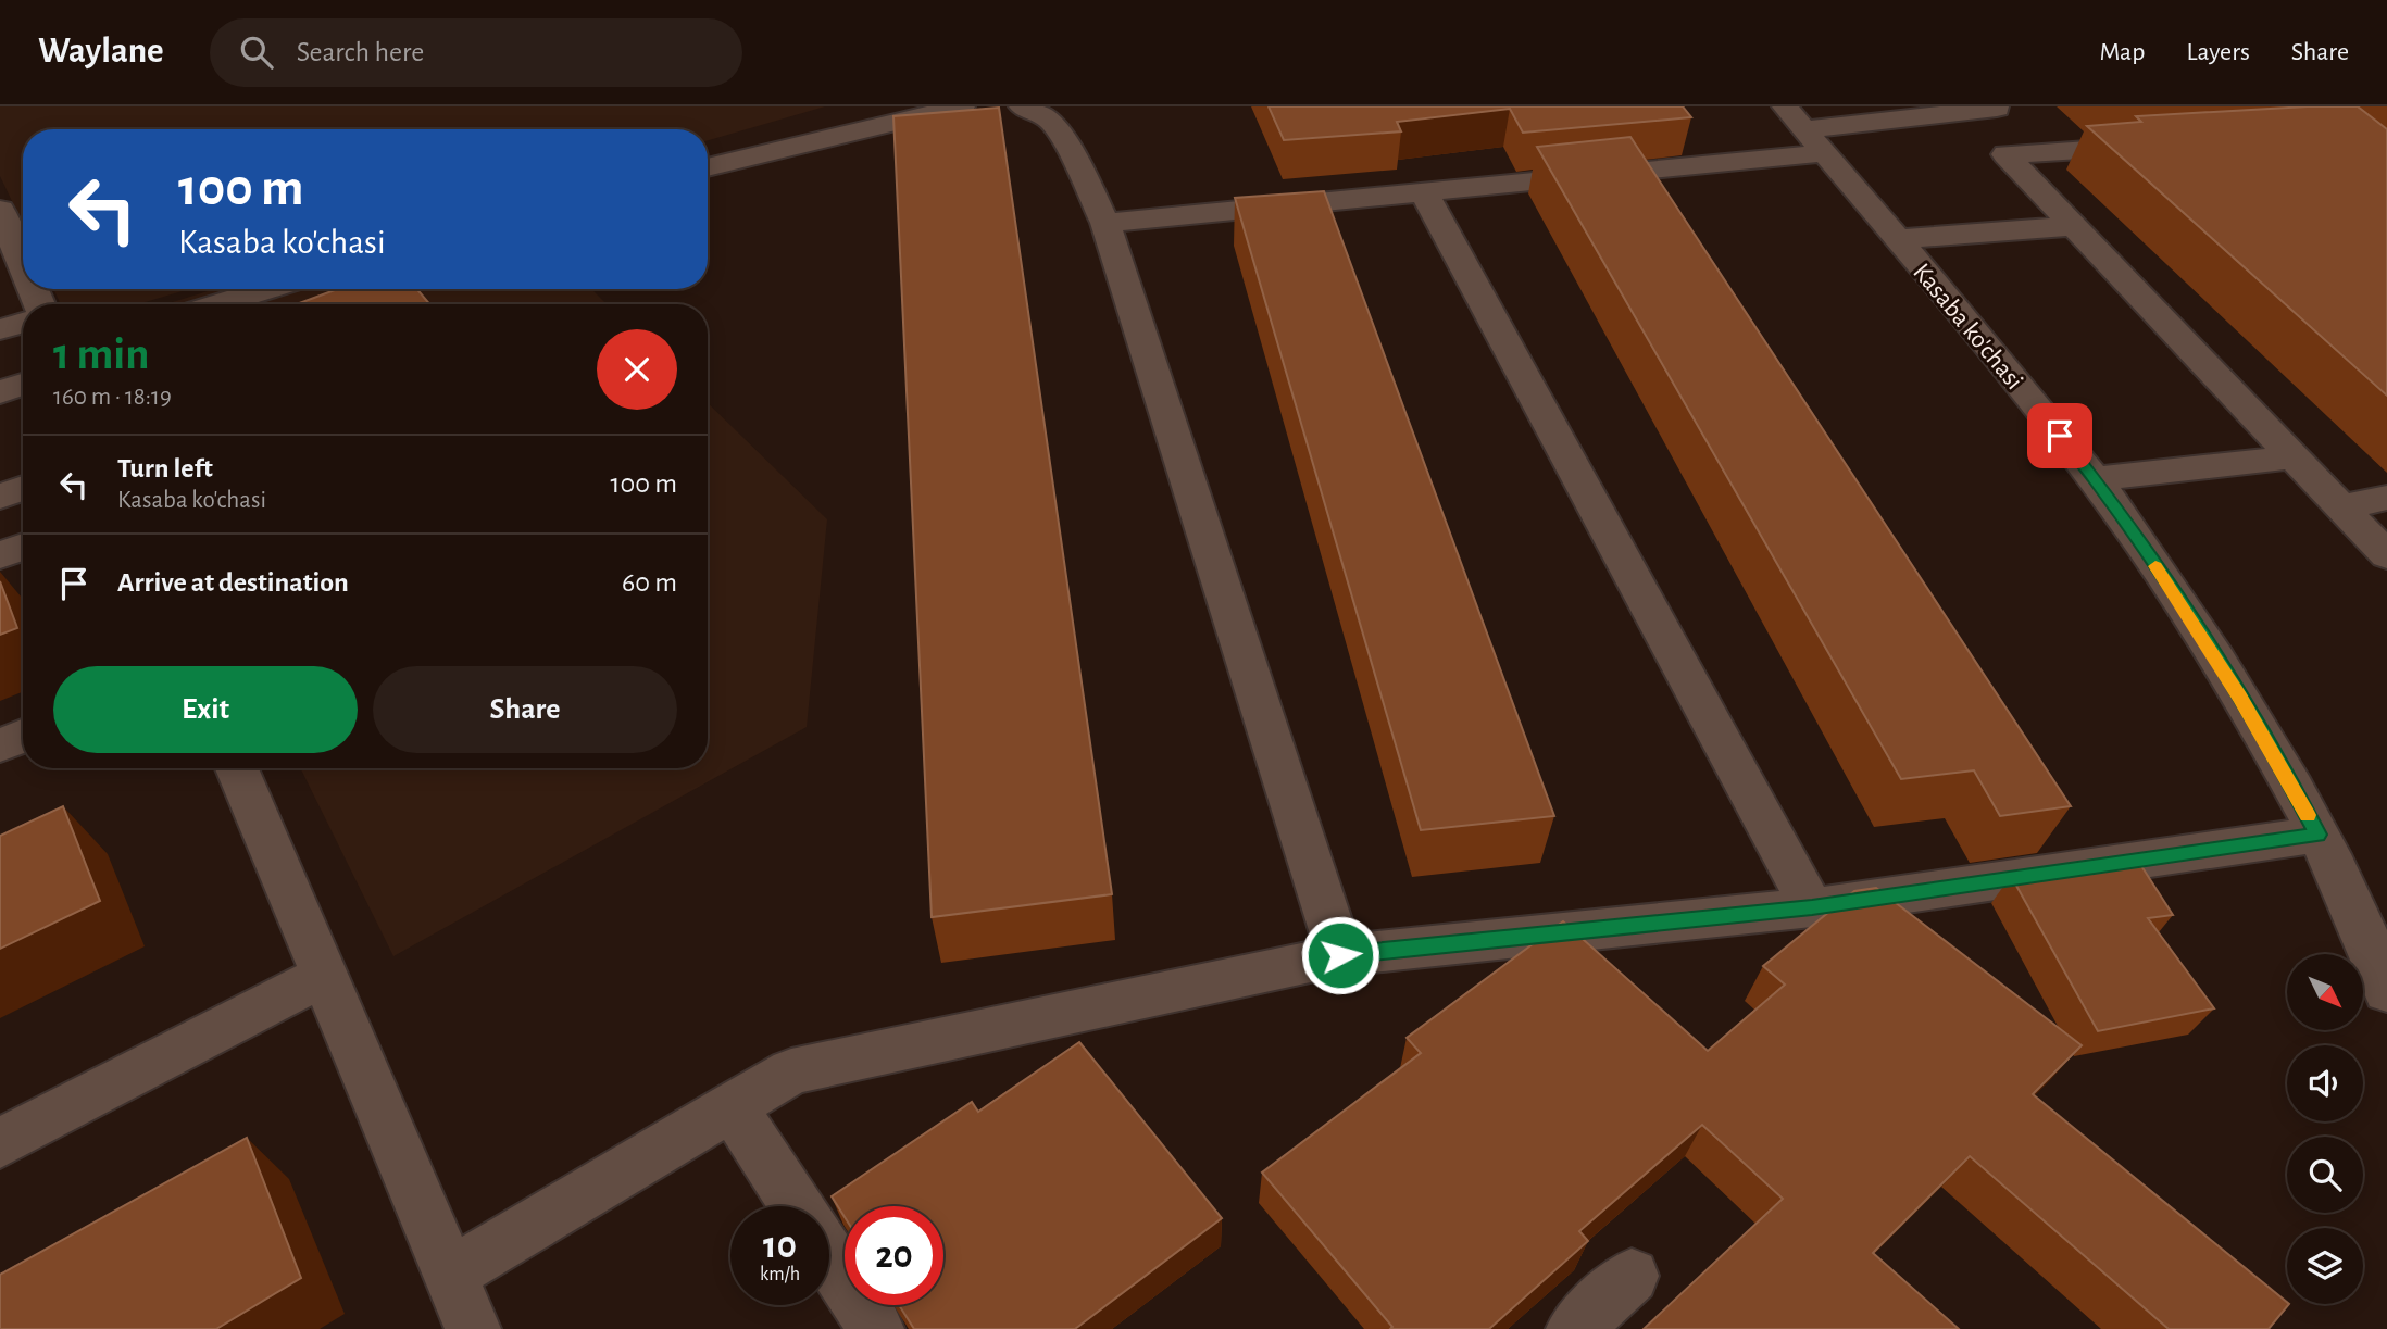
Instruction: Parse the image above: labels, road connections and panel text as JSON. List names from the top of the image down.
{
  "streets": {
    "street": ["Kasaba ko'chasi"]
  },
  "north": "bottom right",
  "page": {
    "header": "Waylane",
    "search": "Search here",
    "nav": ["Map", "Layers", "Share"],
    "turn": ["100 m", "Kasaba ko'chasi"],
    "heading": ["1 min", "160 m · 18:19"],
    "list": [
      {
        "name": "Turn left",
        "note": "Kasaba ko'chasi",
        "value": "100 m"
      },
      {
        "name": "Arrive at destination",
        "value": "60 m"
      }
    ],
    "buttons": ["Exit", "Share"],
    "speed": "10 km/h",
    "limit": "20"
  }
}
